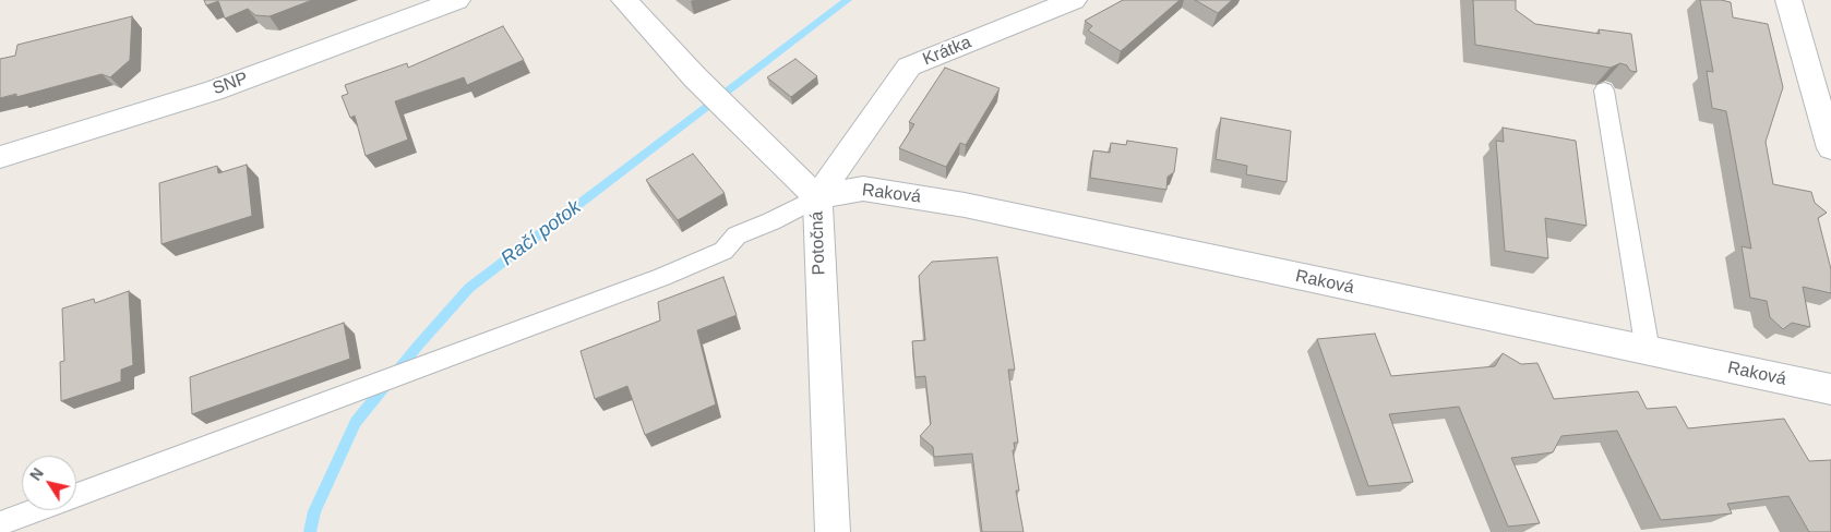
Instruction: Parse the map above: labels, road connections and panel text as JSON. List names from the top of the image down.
{
  "streets": {
    "street": [
      "Krátka",
      "SNP",
      "Raková",
      "Potočná"
    ]
  },
  "crossings": [
    ["Krátka", "Raková"],
    ["Krátka", "Potočná"],
    ["Raková", "Potočná"]
  ],
  "water": ["Račí potok"],
  "north": "top left"
}
